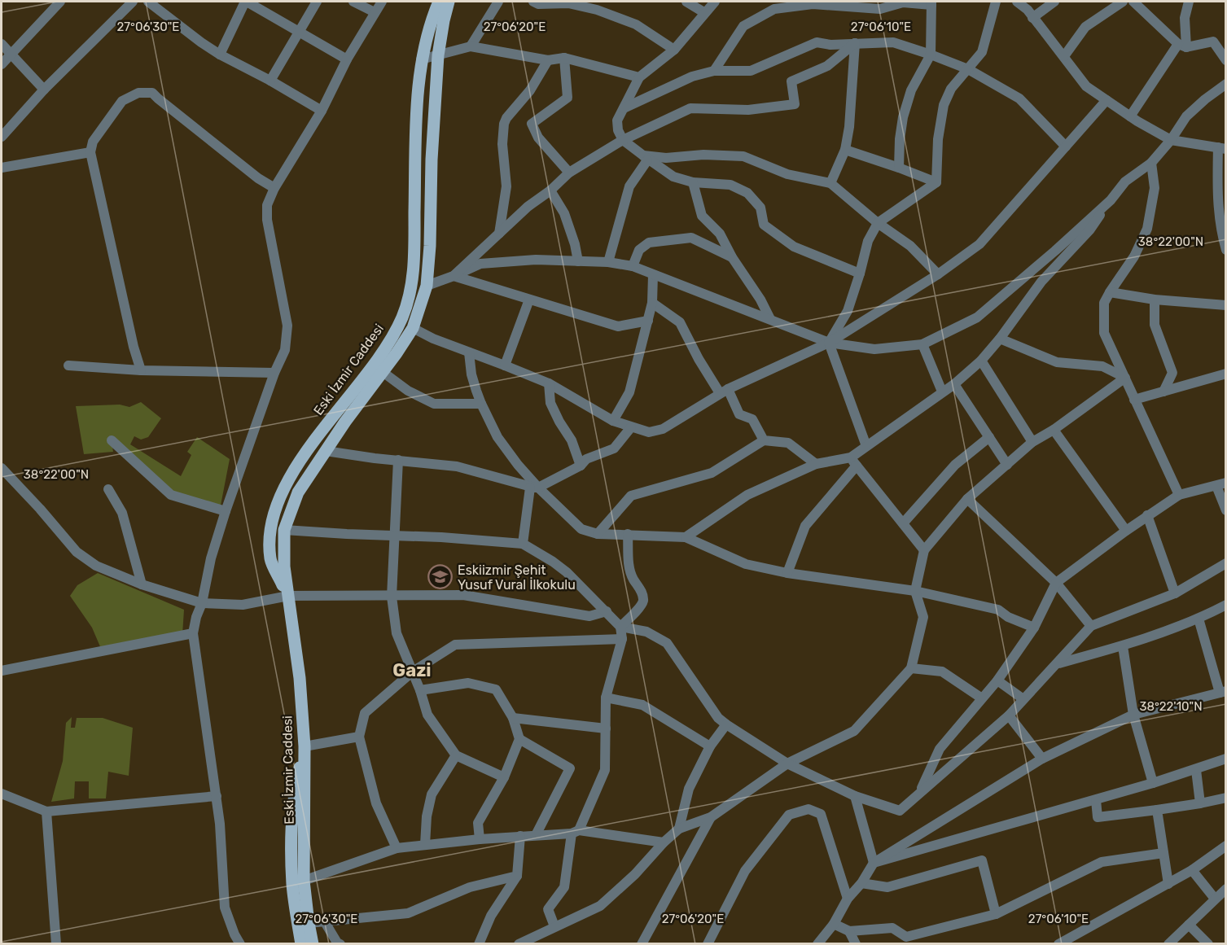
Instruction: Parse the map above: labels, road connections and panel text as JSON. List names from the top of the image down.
{
  "streets": {
    "main road": ["Eski İzmir Caddesi"]
  },
  "districts": ["Gazi"],
  "places": {
    "school or university": ["Eskiizmir Şehit Yusuf Vural İlkokulu"]
  },
  "coordinates": [
    "27°06'30\"E",
    "27°06'20\"E",
    "27°06'10\"E",
    "38°22'00\"N",
    "38°22'10\"N"
  ]
}
